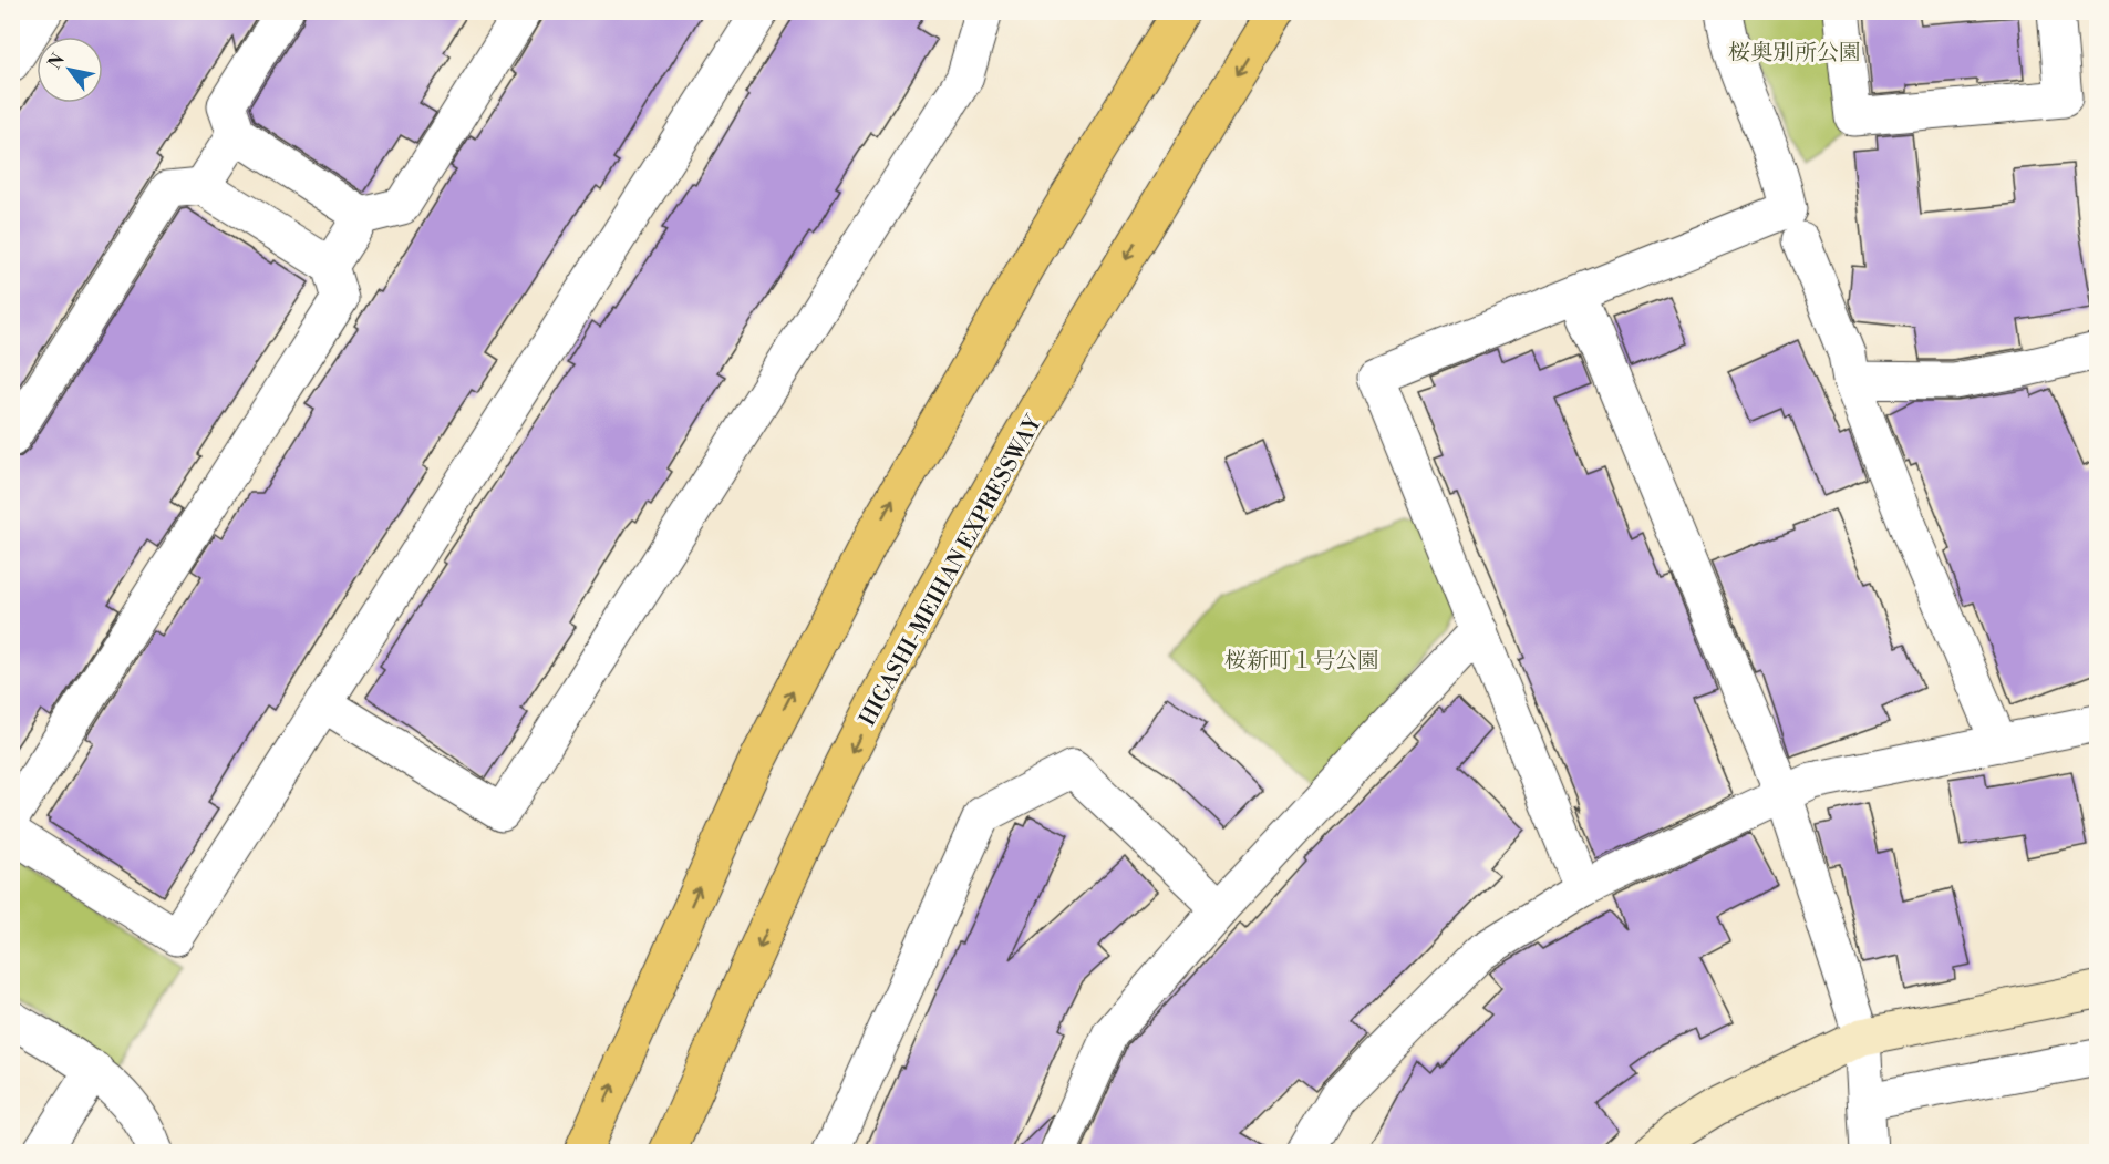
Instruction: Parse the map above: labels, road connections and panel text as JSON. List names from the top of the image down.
{
  "streets": {
    "highway": ["HIGASHI-MEIHAN EXPRESSWAY"]
  },
  "parks": ["桜奥別所公園", "桜新町１号公園"],
  "north": "top left"
}
